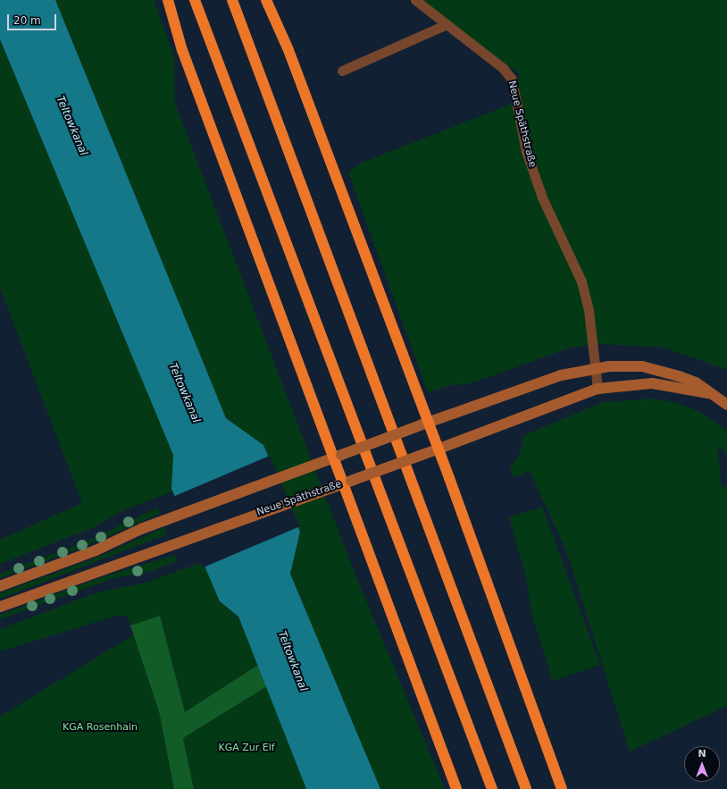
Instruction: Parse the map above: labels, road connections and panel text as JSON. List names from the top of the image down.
{
  "streets": {
    "main road": ["Neue Späthstraße"]
  },
  "water": ["Teltowkanal"],
  "parks": ["KGA Rosenhain", "KGA Zur Elf"],
  "scale_bar": "20 m",
  "north": "top"
}
